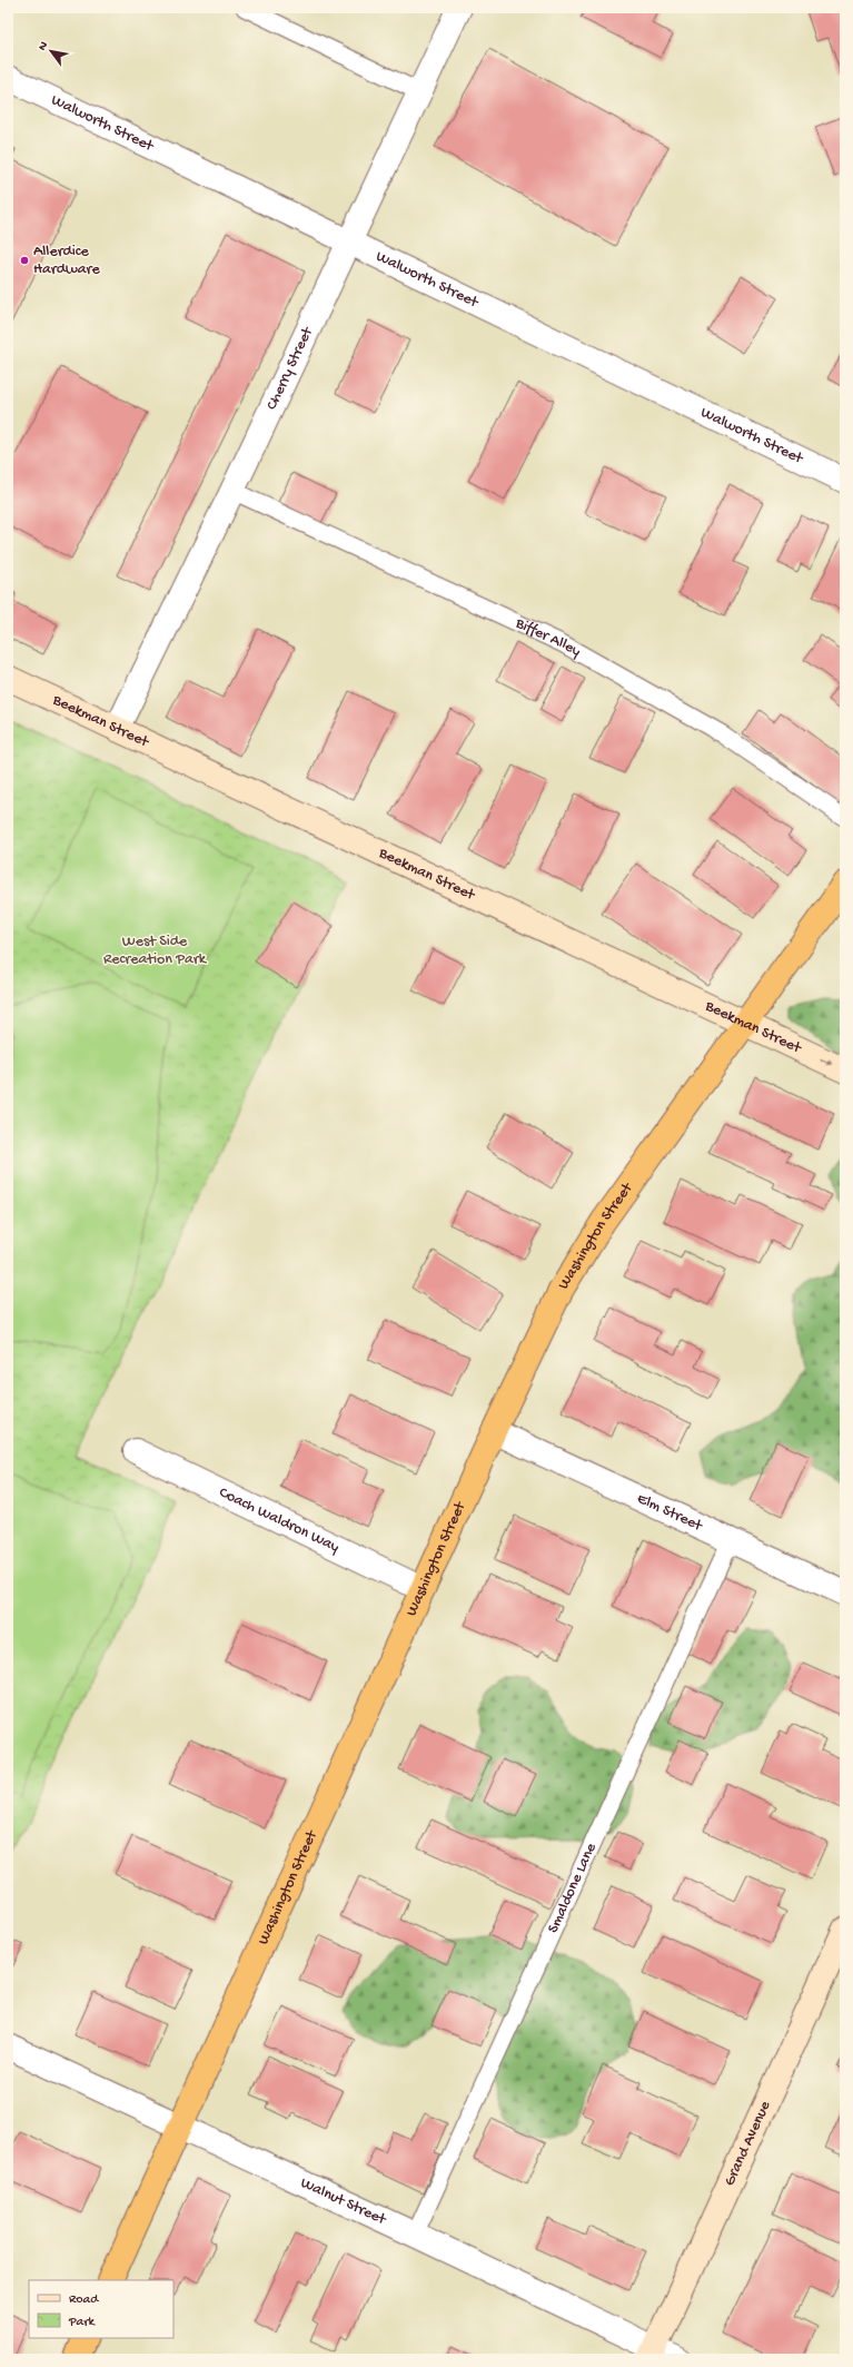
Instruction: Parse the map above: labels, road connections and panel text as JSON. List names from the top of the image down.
{
  "streets": {
    "highway": ["Washington Street"],
    "street": [
      "Walworth Street",
      "Cherry Street",
      "Beekman Street",
      "Elm Street",
      "Coach Waldron Way",
      "Grand Avenue",
      "Walnut Street"
    ],
    "lane": ["Biffer Alley", "Smaldone Lane"]
  },
  "crossings": [
    ["Walworth Street", "Cherry Street"],
    ["Cherry Street", "Biffer Alley"],
    ["Cherry Street", "Beekman Street"],
    ["Beekman Street", "Washington Street"],
    ["Washington Street", "Elm Street"],
    ["Washington Street", "Coach Waldron Way"],
    ["Washington Street", "Walnut Street"],
    ["Elm Street", "Smaldone Lane"],
    ["Smaldone Lane", "Walnut Street"],
    ["Grand Avenue", "Walnut Street"]
  ],
  "parks": ["West Side Recreation Park"],
  "places": ["Allerdice Hardware"],
  "legend": ["Road", "Park"],
  "north": "top left"
}
